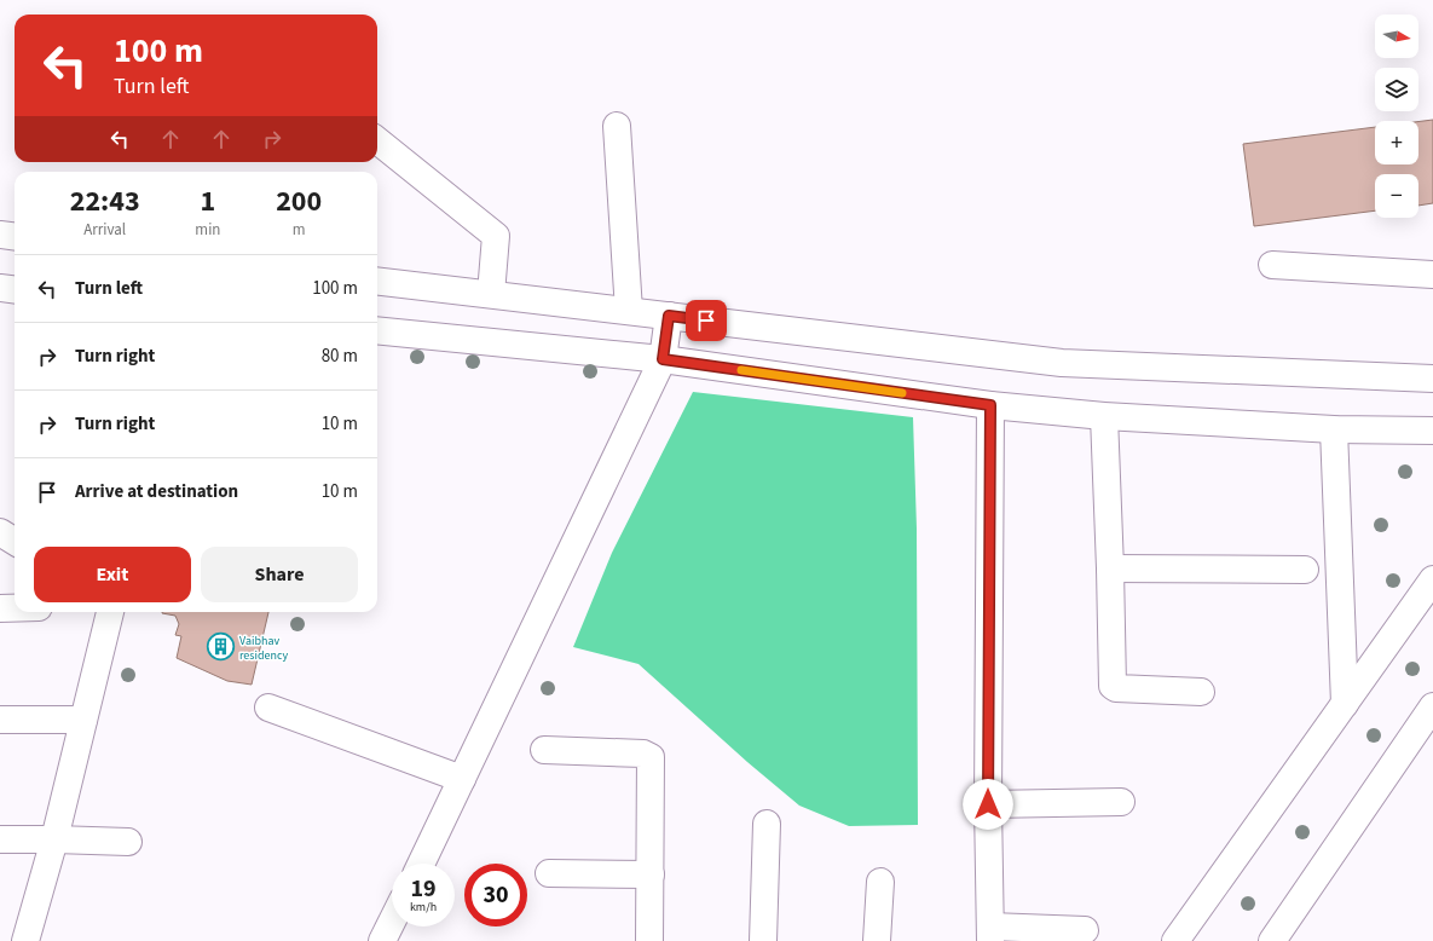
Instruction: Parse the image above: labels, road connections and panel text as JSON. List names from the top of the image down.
{
  "places": {
    "building": ["Vaibhav residency"]
  },
  "north": "right",
  "page": {
    "map_buttons": ["+", "−"],
    "turn": ["100 m", "Turn left"],
    "eta": [
      "22:43",
      "Arrival",
      "1",
      "min",
      "200",
      "m"
    ],
    "list": [
      {
        "name": "Turn left",
        "value": "100 m"
      },
      {
        "name": "Turn right",
        "value": "80 m"
      },
      {
        "name": "Turn right",
        "value": "10 m"
      },
      {
        "name": "Arrive at destination",
        "value": "10 m"
      }
    ],
    "buttons": ["Exit", "Share"],
    "speed": "19 km/h",
    "limit": "30"
  }
}
